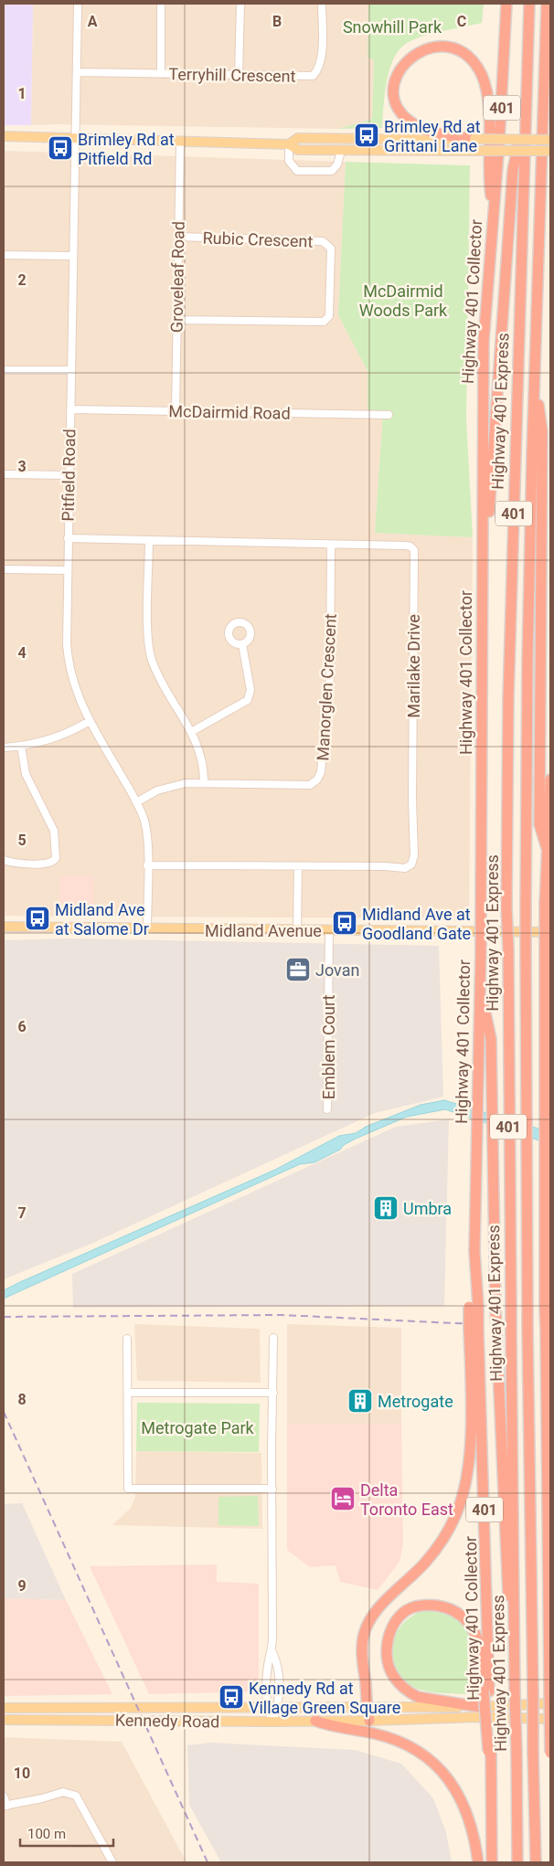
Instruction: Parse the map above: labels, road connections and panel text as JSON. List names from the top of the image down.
{
  "streets": {
    "highway": ["401", "Highway 401 Collector", "Highway 401 Express"],
    "main road": ["Midland Avenue", "Kennedy Road"],
    "street": [
      "Terryhill Crescent",
      "Rubic Crescent",
      "Groveleaf Road",
      "McDairmid Road",
      "Pitfield Road",
      "Marilake Drive",
      "Manorglen Crescent",
      "Emblem Court"
    ]
  },
  "crossings": [
    ["Terryhill Crescent", "Pitfield Road"],
    ["Rubic Crescent", "Groveleaf Road"],
    ["Groveleaf Road", "McDairmid Road"],
    ["McDairmid Road", "Pitfield Road"],
    ["Pitfield Road", "Marilake Drive"],
    ["Pitfield Road", "Manorglen Crescent"],
    ["Pitfield Road", "Midland Avenue"],
    ["Marilake Drive", "Manorglen Crescent"],
    ["Midland Avenue", "Emblem Court"]
  ],
  "parks": ["Snowhill Park", "McDairmid Woods Park", "Metrogate Park"],
  "places": {
    "bus stop": [
      "Brimley Rd at Grittani Lane",
      "Brimley Rd at Pitfield Rd",
      "Midland Ave at Salome Dr",
      "Midland Ave at Goodland Gate",
      "Kennedy Rd at Village Green Square"
    ],
    "office": ["Jovan"],
    "building": ["Umbra", "Metrogate"],
    "hotel": ["Delta Toronto East"]
  },
  "scale_bar": "100 m",
  "grid": {
    "columns": ["A", "B", "C"],
    "rows": [
      "1",
      "2",
      "3",
      "4",
      "5",
      "6",
      "7",
      "8",
      "9",
      "10"
    ]
  }
}
